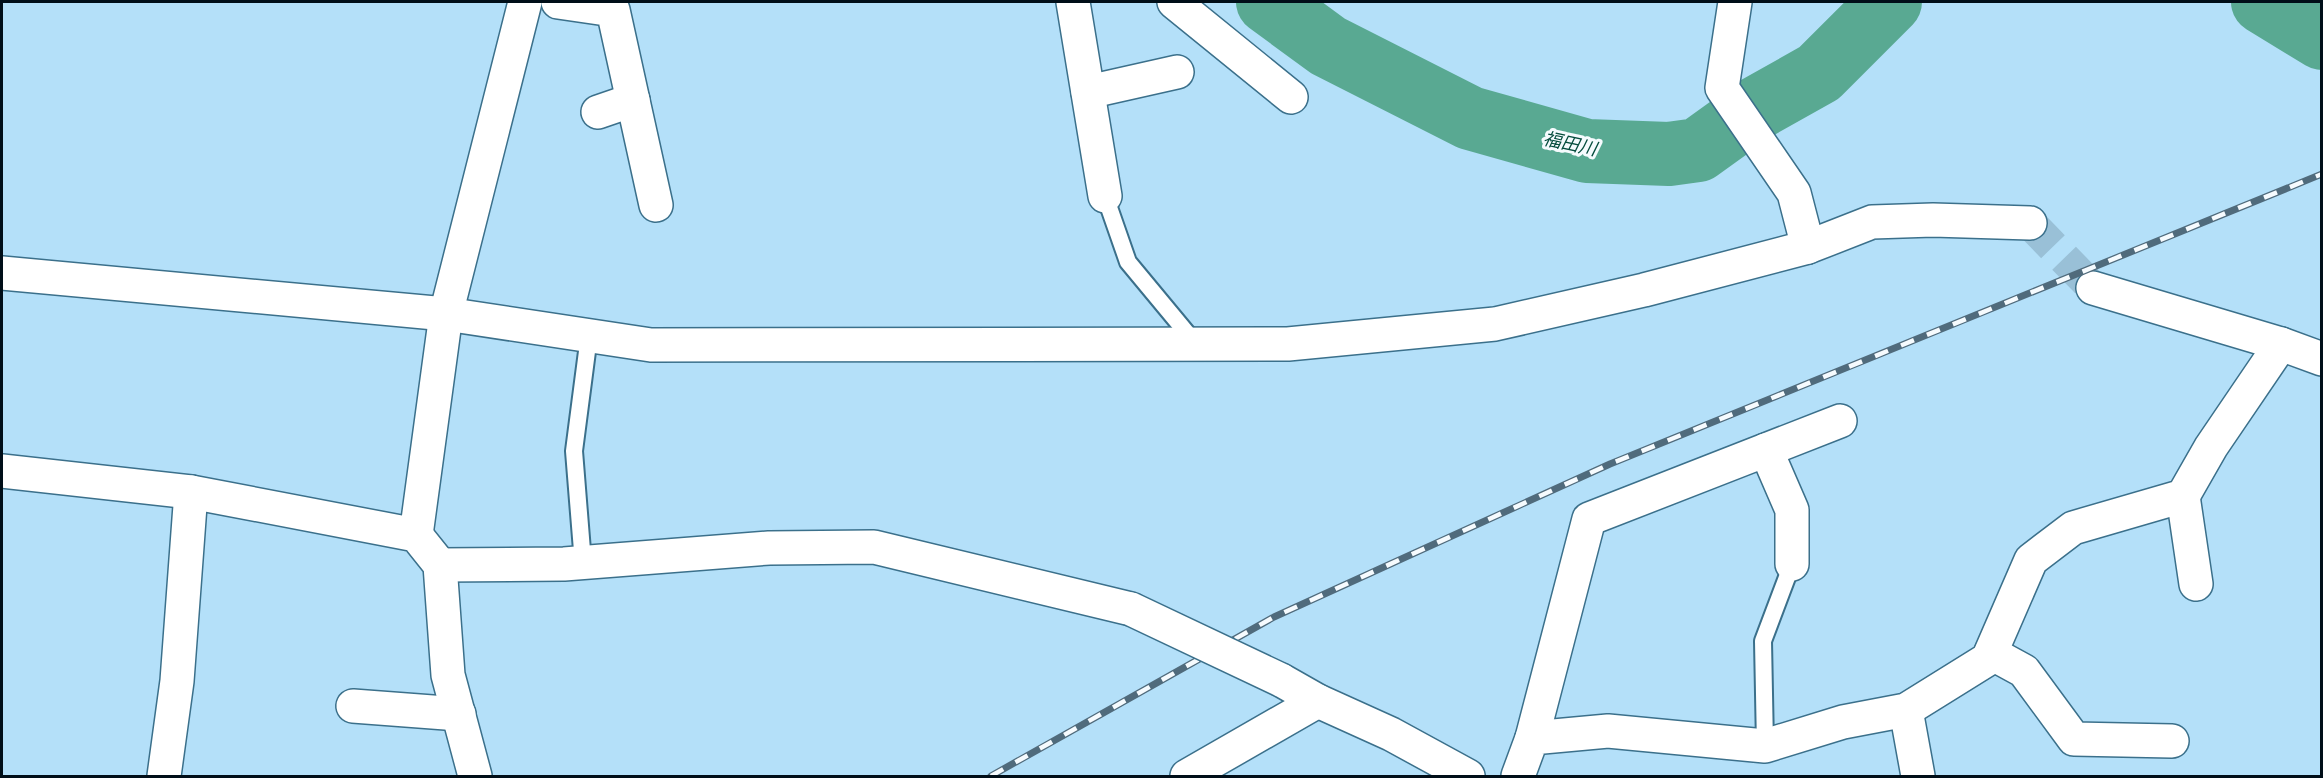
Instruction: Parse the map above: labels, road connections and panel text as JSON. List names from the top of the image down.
{
  "water": ["福田川"]
}
